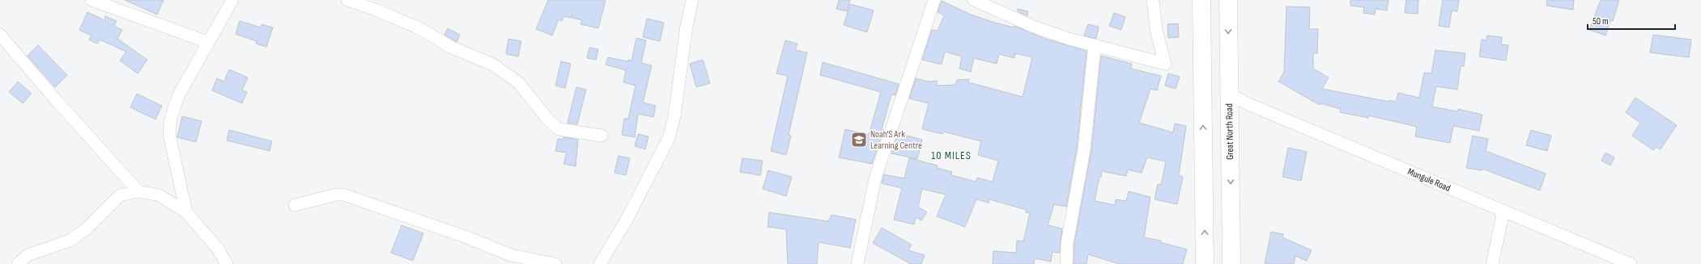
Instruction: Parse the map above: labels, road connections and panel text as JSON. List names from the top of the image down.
{
  "streets": {
    "highway": ["Great North Road"],
    "street": ["Mungule Road"]
  },
  "crossings": [
    ["Great North Road", "Mungule Road"]
  ],
  "districts": ["10 MILES"],
  "places": {
    "school or university": ["Noah'S Ark Learning Centre"]
  },
  "scale_bar": "50 m"
}
